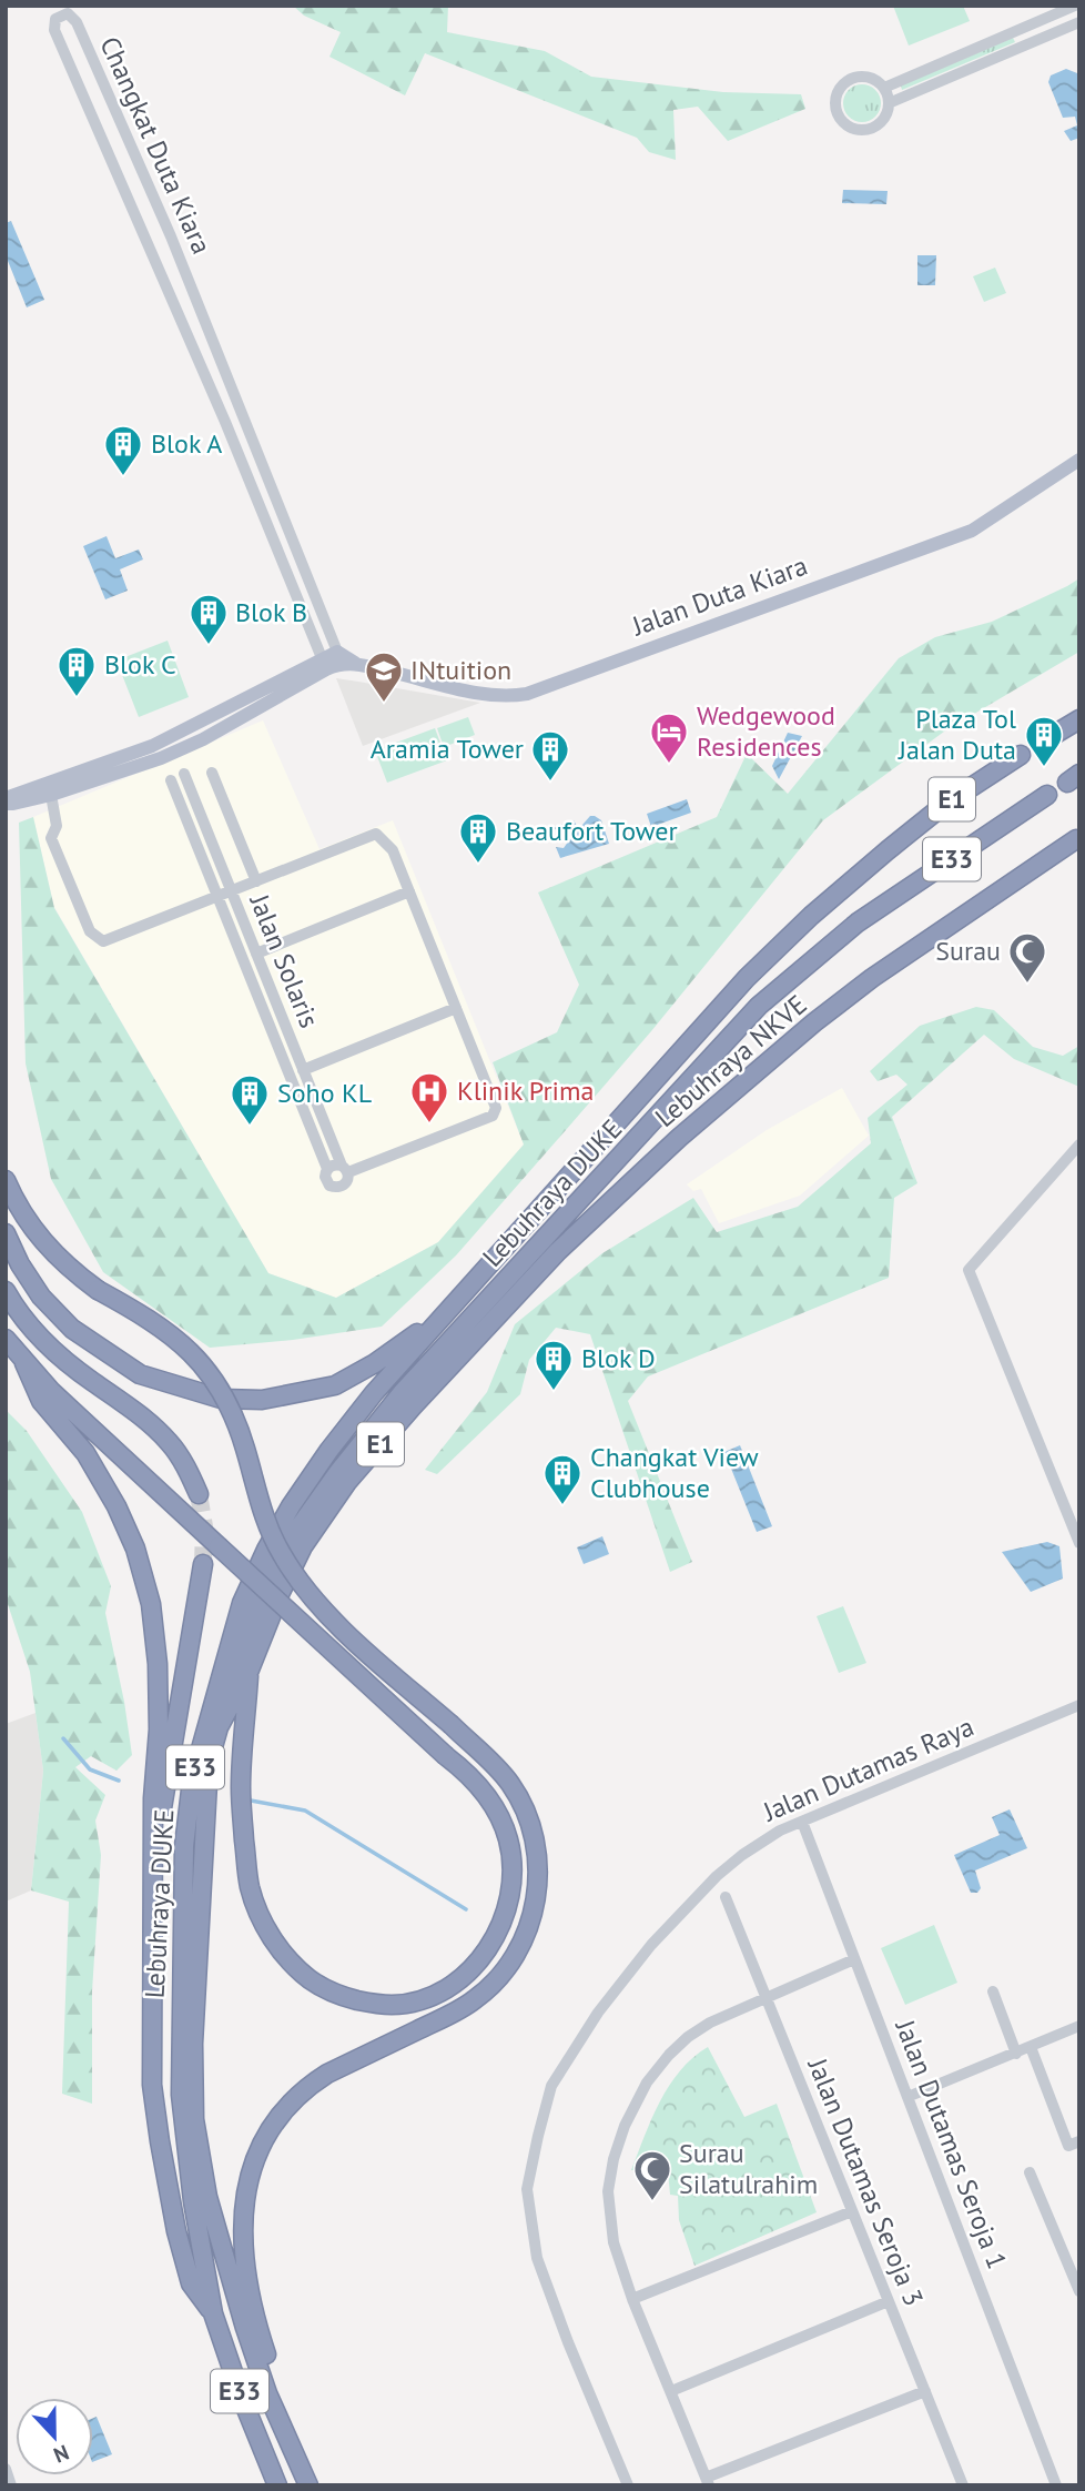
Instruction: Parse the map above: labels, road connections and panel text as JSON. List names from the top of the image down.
{
  "streets": {
    "highway": [
      "E1",
      "E33",
      "Lebuhraya NKVE",
      "Lebuhraya DUKE"
    ],
    "main road": ["Jalan Duta Kiara"],
    "street": [
      "Changkat Duta Kiara",
      "Jalan Solaris",
      "Jalan Dutamas Raya",
      "Jalan Dutamas Seroja 1",
      "Jalan Dutamas Seroja 3"
    ]
  },
  "crossings": [
    ["Changkat Duta Kiara", "Jalan Duta Kiara"],
    ["Lebuhraya NKVE", "Lebuhraya DUKE"],
    ["Jalan Dutamas Raya", "Jalan Dutamas Seroja 1"]
  ],
  "places": {
    "building": [
      "Blok A",
      "Blok B",
      "Blok C",
      "Plaza Tol Jalan Duta",
      "Aramia Tower",
      "Beaufort Tower",
      "Soho KL",
      "Blok D",
      "Changkat View Clubhouse"
    ],
    "school or university": ["INtuition"],
    "hotel": ["Wedgewood Residences"],
    "mosque": ["Surau", "Surau Silatulrahim"],
    "hospital": ["Klinik Prima"]
  },
  "north": "bottom"
}
